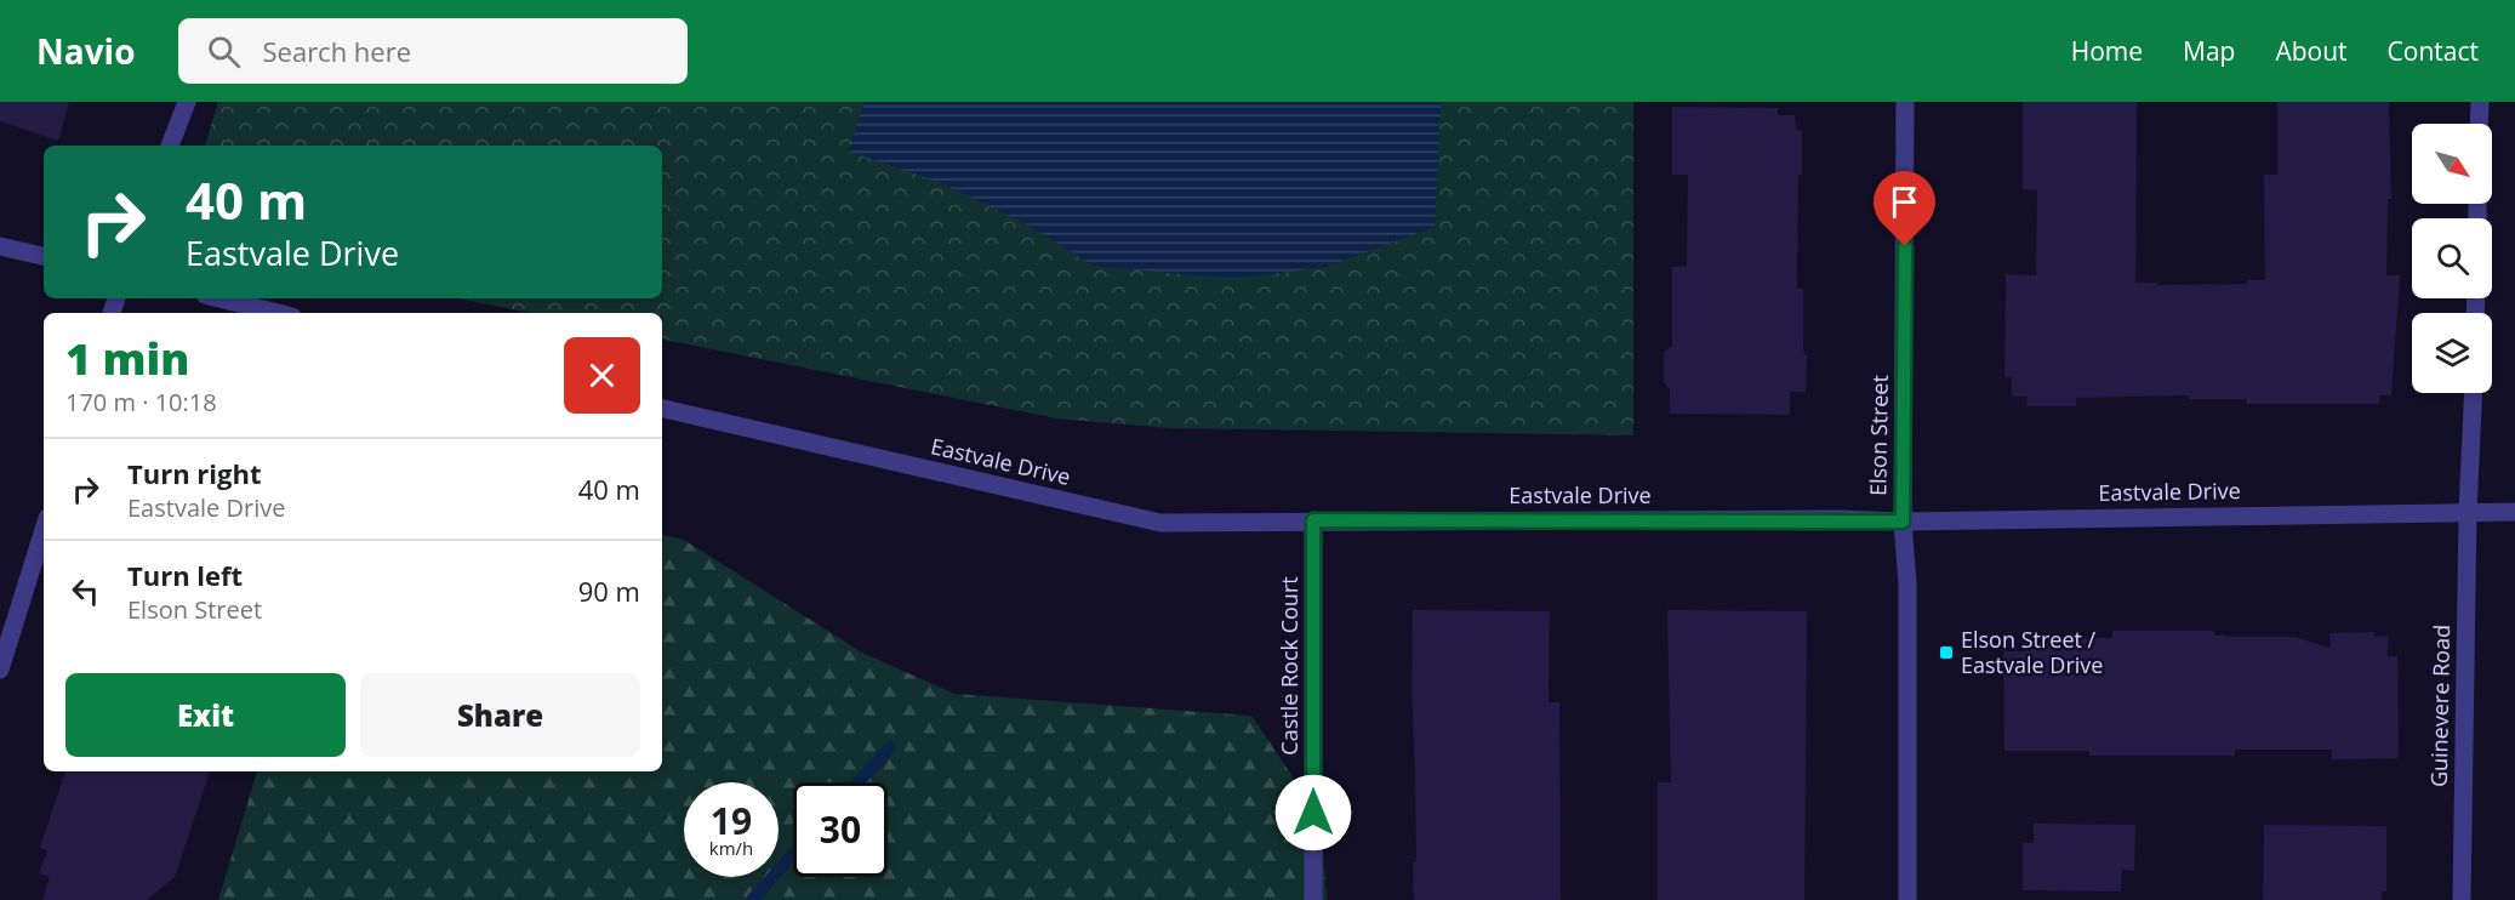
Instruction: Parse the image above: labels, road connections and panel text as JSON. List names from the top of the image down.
{
  "streets": {
    "street": [
      "Elson Street",
      "Eastvale Drive",
      "Castle Rock Court",
      "Guinevere Road"
    ]
  },
  "crossings": [
    ["Elson Street", "Eastvale Drive"],
    ["Eastvale Drive", "Castle Rock Court"],
    ["Eastvale Drive", "Guinevere Road"]
  ],
  "places": {
    "transit": ["Elson Street / Eastvale Drive"]
  },
  "north": "bottom right",
  "page": {
    "header": "Navio",
    "search": "Search here",
    "nav": [
      "Home",
      "Map",
      "About",
      "Contact"
    ],
    "turn": ["40 m", "Eastvale Drive"],
    "heading": ["1 min", "170 m · 10:18"],
    "list": [
      {
        "name": "Turn right",
        "note": "Eastvale Drive",
        "value": "40 m"
      },
      {
        "name": "Turn left",
        "note": "Elson Street",
        "value": "90 m"
      }
    ],
    "buttons": ["Exit", "Share"],
    "speed": "19 km/h",
    "limit": "30"
  }
}
